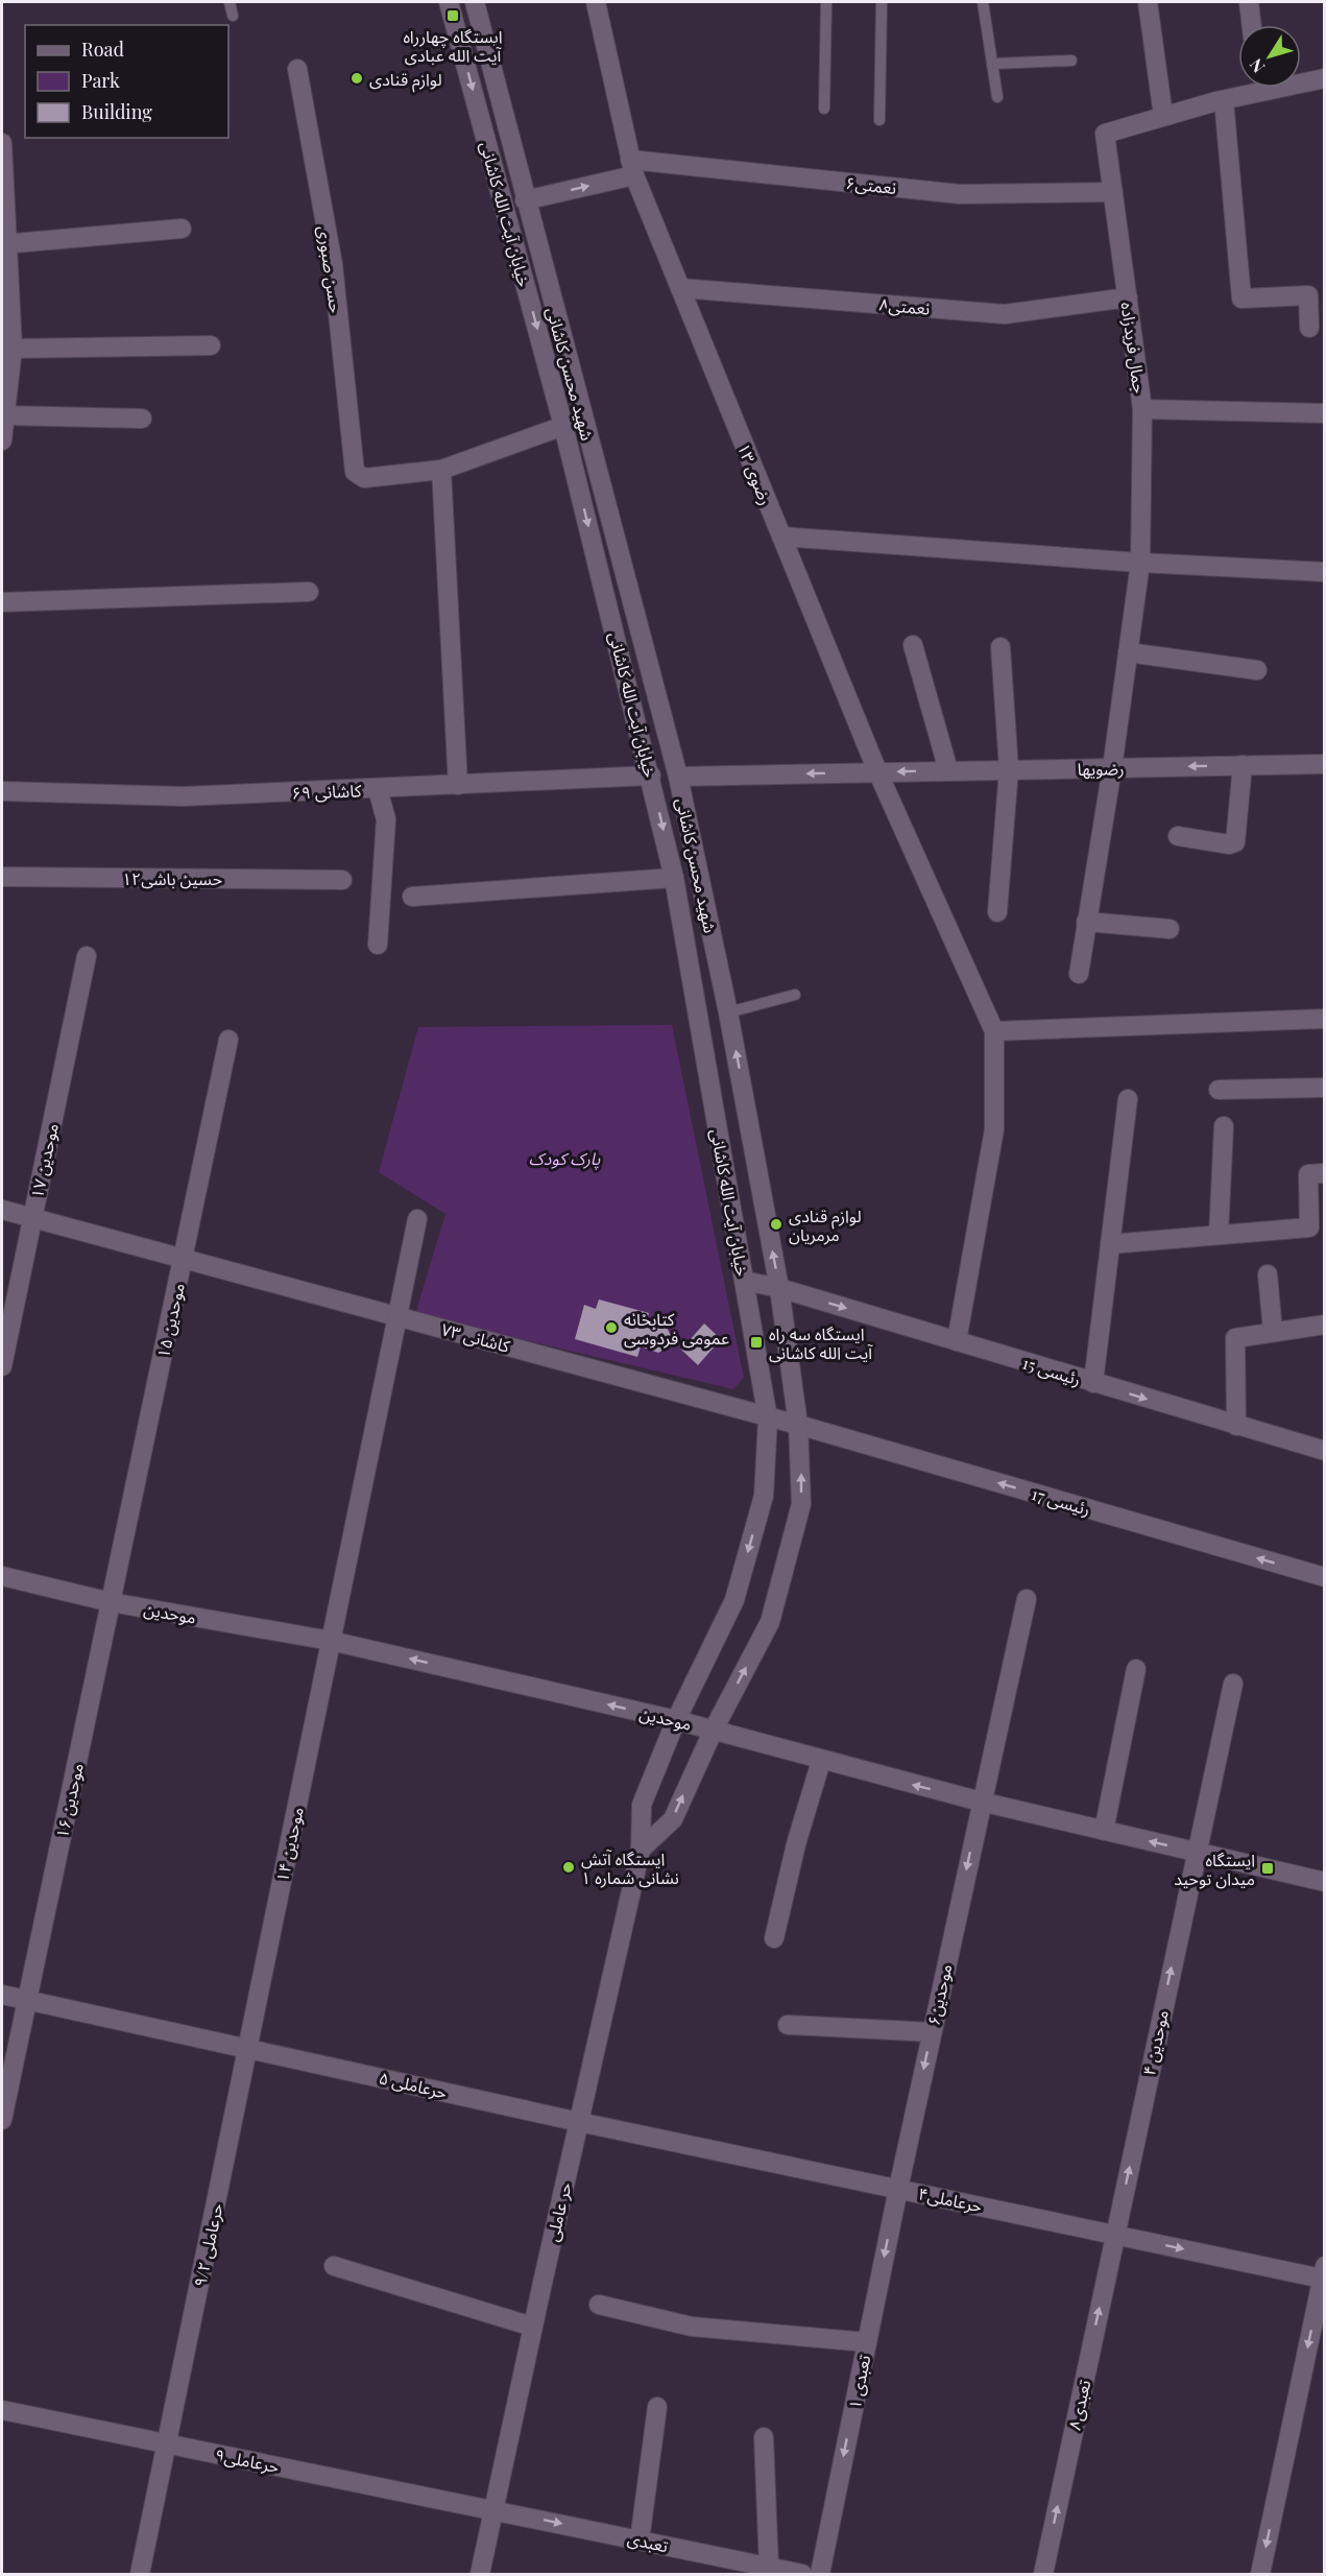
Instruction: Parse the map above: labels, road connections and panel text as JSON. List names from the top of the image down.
{
  "streets": {
    "street": [
      "نعمتی۶",
      "خیابان آیت الله کاشانی",
      "حسن صبوری",
      "نعمتی۸",
      "جمال فریدزاده",
      "شهید محسن کاشانی",
      "رضوی ۱۳",
      "رضویها",
      "کاشانی ۶۹",
      "حسین باشی۱۲",
      "موحدین ۱۷",
      "موحدین ۱۵",
      "کاشانی ۷۳",
      "رئیسی 15",
      "رئیسی 17",
      "موحدین",
      "موحدین ۱۶",
      "موحدین ۱۴",
      "موحدین۶",
      "موحدین ۴",
      "حرعاملی ۵",
      "حرعاملی۴",
      "حر عاملی",
      "حرعاملی ۹/۲",
      "تعبدی ۱",
      "تعبدی۸",
      "حرعاملی۹",
      "تعبدی"
    ]
  },
  "crossings": [
    ["نعمتی۶", "جمال فریدزاده"],
    ["نعمتی۶", "شهید محسن کاشانی"],
    ["نعمتی۶", "رضوی ۱۳"],
    ["خیابان آیت الله کاشانی", "کاشانی ۶۹"],
    ["خیابان آیت الله کاشانی", "کاشانی ۷۳"],
    ["خیابان آیت الله کاشانی", "رئیسی 15"],
    ["نعمتی۸", "جمال فریدزاده"],
    ["نعمتی۸", "رضوی ۱۳"],
    ["جمال فریدزاده", "رضویها"],
    ["شهید محسن کاشانی", "رضویها"],
    ["شهید محسن کاشانی", "کاشانی ۶۹"],
    ["شهید محسن کاشانی", "کاشانی ۷۳"],
    ["شهید محسن کاشانی", "رئیسی 15"],
    ["شهید محسن کاشانی", "رئیسی 17"],
    ["شهید محسن کاشانی", "موحدین"],
    ["رضوی ۱۳", "رضویها"],
    ["رضویها", "کاشانی ۶۹"],
    ["موحدین ۱۷", "کاشانی ۷۳"],
    ["موحدین ۱۵", "کاشانی ۷۳"],
    ["موحدین ۱۵", "موحدین"],
    ["موحدین ۱۵", "موحدین ۱۶"],
    ["کاشانی ۷۳", "رئیسی 17"],
    ["کاشانی ۷۳", "موحدین ۱۴"],
    ["موحدین", "موحدین ۱۶"],
    ["موحدین", "موحدین ۱۴"],
    ["موحدین", "موحدین۶"],
    ["موحدین", "موحدین ۴"],
    ["موحدین", "حر عاملی"],
    ["موحدین ۱۶", "حرعاملی ۵"],
    ["موحدین ۱۴", "حرعاملی ۵"],
    ["موحدین ۱۴", "حرعاملی ۹/۲"],
    ["موحدین۶", "حرعاملی۴"],
    ["موحدین۶", "تعبدی ۱"],
    ["موحدین ۴", "حرعاملی۴"],
    ["موحدین ۴", "تعبدی۸"],
    ["حرعاملی ۵", "حرعاملی۴"],
    ["حرعاملی ۵", "حر عاملی"],
    ["حرعاملی ۵", "حرعاملی ۹/۲"],
    ["حرعاملی۴", "حر عاملی"],
    ["حرعاملی۴", "تعبدی ۱"],
    ["حرعاملی۴", "تعبدی۸"],
    ["حر عاملی", "حرعاملی۹"],
    ["حر عاملی", "تعبدی"],
    ["حرعاملی ۹/۲", "حرعاملی۹"],
    ["حرعاملی۹", "تعبدی"]
  ],
  "one_way": [
    "خیابان آیت الله کاشانی",
    "رئیسی 15",
    "رئیسی 17",
    "موحدین",
    "موحدین۶",
    "موحدین ۴",
    "تعبدی۸",
    "تعبدی"
  ],
  "parks": ["پارک کودک"],
  "places": {
    "transit": ["ایستگاه چهارراه آیت الله عبادی", "ایستگاه سه راه آیت الله کاشانی", "ایستگاه میدان توحید"],
    "other": [
      "لوازم قنادی",
      "لوازم قنادی مرمریان",
      "کتابخانه عمومی فردوسی",
      "ایستگاه آتش نشانی شماره ۱"
    ]
  },
  "legend": ["Road", "Park", "Building"],
  "north": "bottom left"
}
